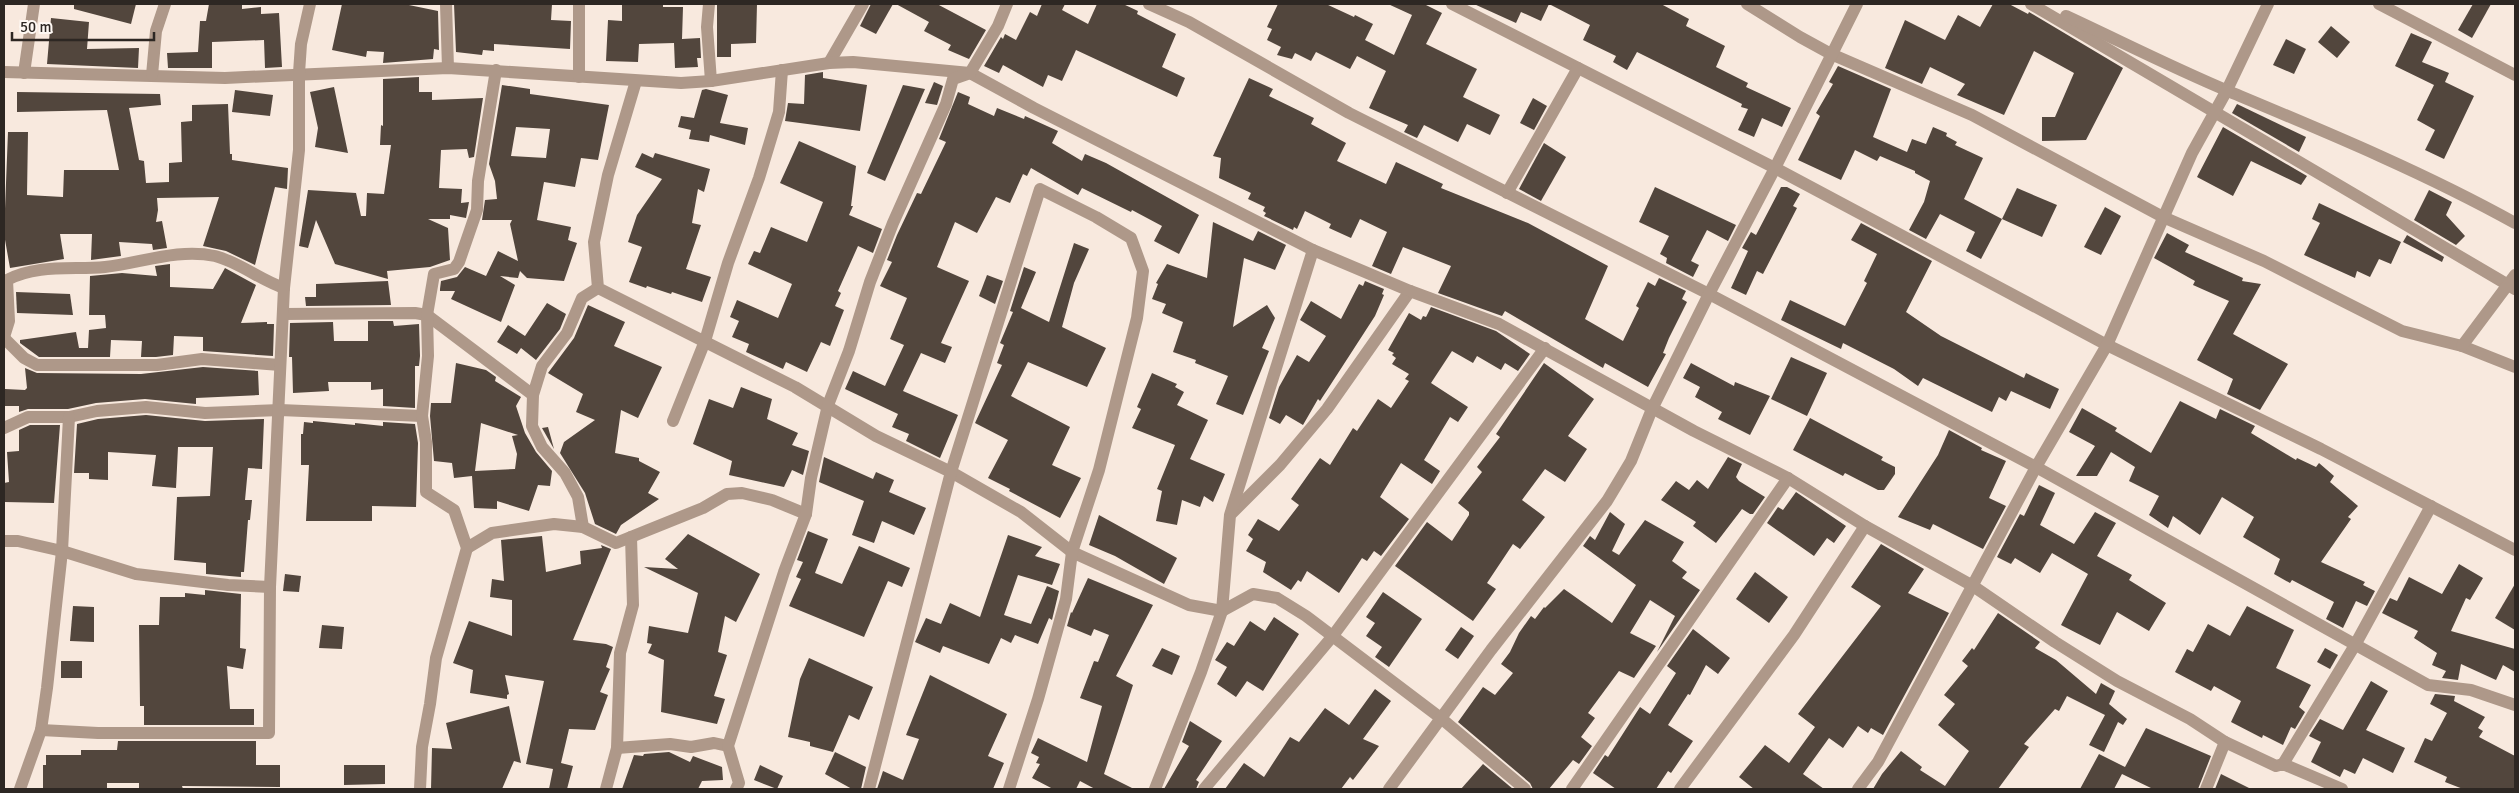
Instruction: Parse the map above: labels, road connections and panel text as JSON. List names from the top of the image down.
{
  "scale_bar": "50 m"
}
